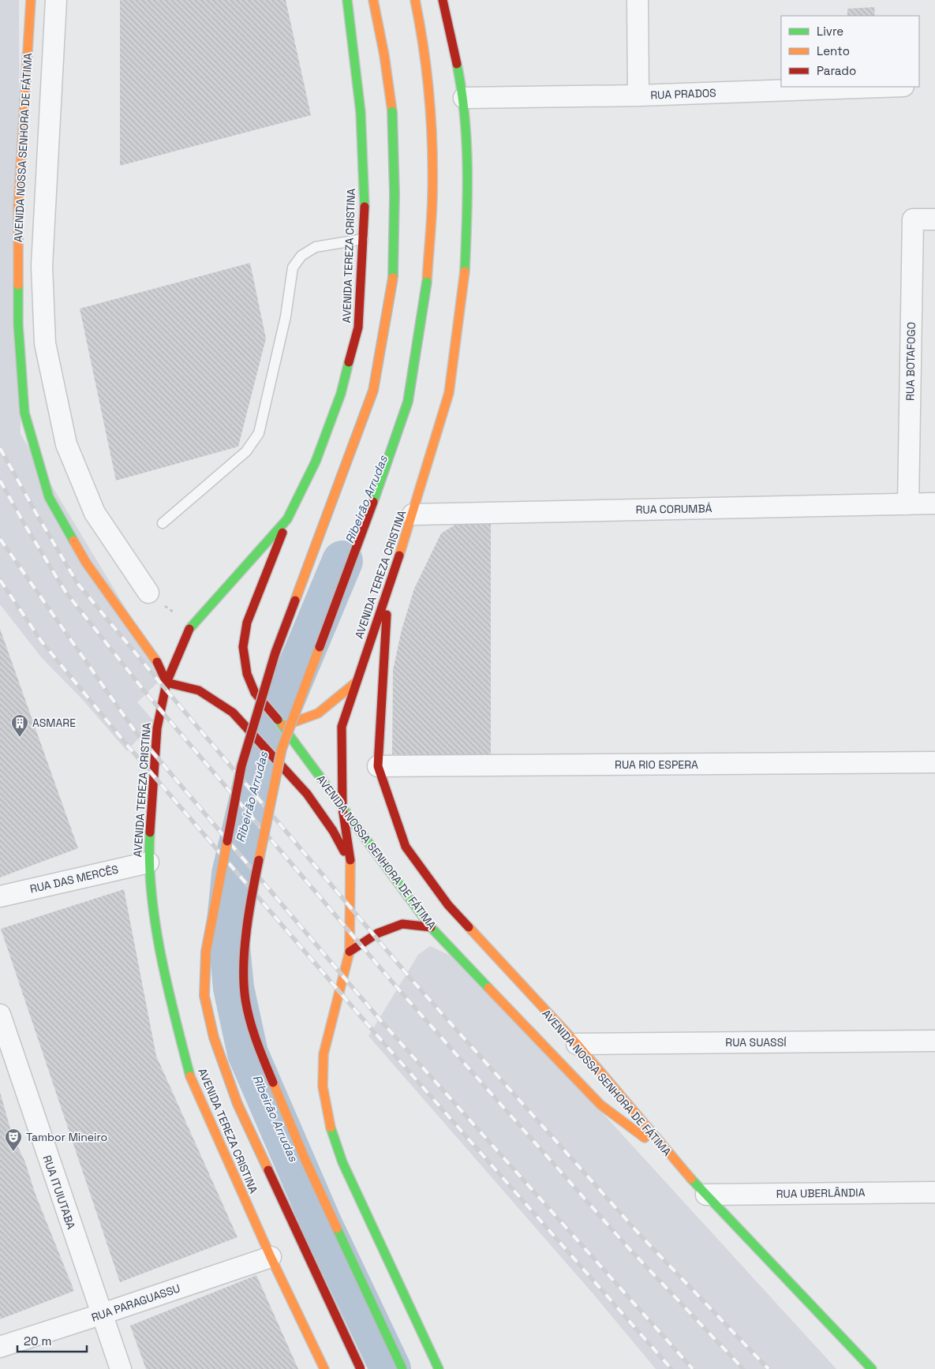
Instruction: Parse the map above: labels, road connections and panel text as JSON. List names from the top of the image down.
{
  "streets": {
    "main road": ["AVENIDA NOSSA SENHORA DE FÁTIMA", "AVENIDA TEREZA CRISTINA"],
    "street": [
      "RUA PRADOS",
      "RUA BOTAFOGO",
      "RUA CORUMBÁ",
      "RUA RIO ESPERA",
      "RUA DAS MERCÊS",
      "RUA SUASSÍ",
      "RUA ITUIUTABA",
      "RUA UBERLÂNDIA",
      "RUA PARAGUASSU"
    ]
  },
  "crossings": [
    ["RUA PRADOS", "AVENIDA TEREZA CRISTINA"],
    ["AVENIDA NOSSA SENHORA DE FÁTIMA", "AVENIDA TEREZA CRISTINA"],
    ["AVENIDA NOSSA SENHORA DE FÁTIMA", "RUA RIO ESPERA"],
    ["AVENIDA NOSSA SENHORA DE FÁTIMA", "RUA SUASSÍ"],
    ["AVENIDA NOSSA SENHORA DE FÁTIMA", "RUA UBERLÂNDIA"],
    ["AVENIDA TEREZA CRISTINA", "RUA CORUMBÁ"],
    ["AVENIDA TEREZA CRISTINA", "RUA DAS MERCÊS"],
    ["AVENIDA TEREZA CRISTINA", "RUA PARAGUASSU"],
    ["RUA BOTAFOGO", "RUA CORUMBÁ"],
    ["RUA ITUIUTABA", "RUA PARAGUASSU"]
  ],
  "water": ["Ribeirão Arrudas"],
  "places": {
    "building": ["ASMARE"],
    "theatre": ["Tambor Mineiro"]
  },
  "legend": ["Livre", "Lento", "Parado"],
  "scale_bar": "20 m"
}
